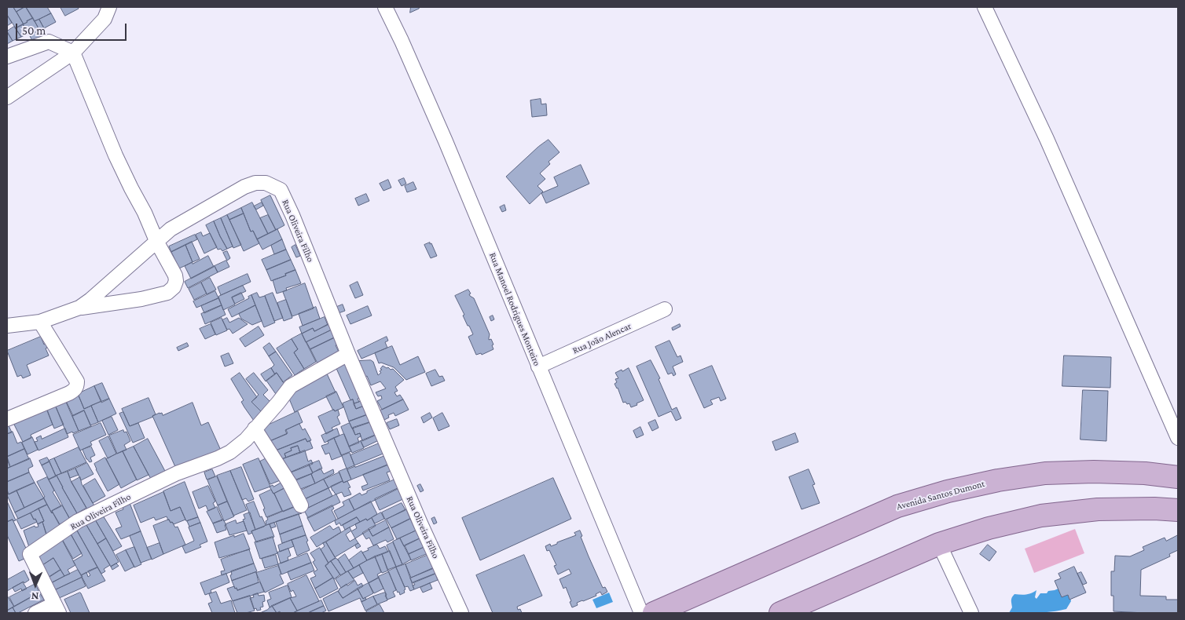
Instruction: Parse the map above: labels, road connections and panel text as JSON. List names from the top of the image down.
{
  "streets": {
    "main road": ["Avenida Santos Dumont"],
    "street": ["Rua Oliveira Filho", "Rua Manoel Rodrigues Monteiro", "Rua João Alencar"]
  },
  "crossings": [
    ["Rua Manoel Rodrigues Monteiro", "Rua João Alencar"]
  ],
  "scale_bar": "50 m",
  "north": "bottom"
}
